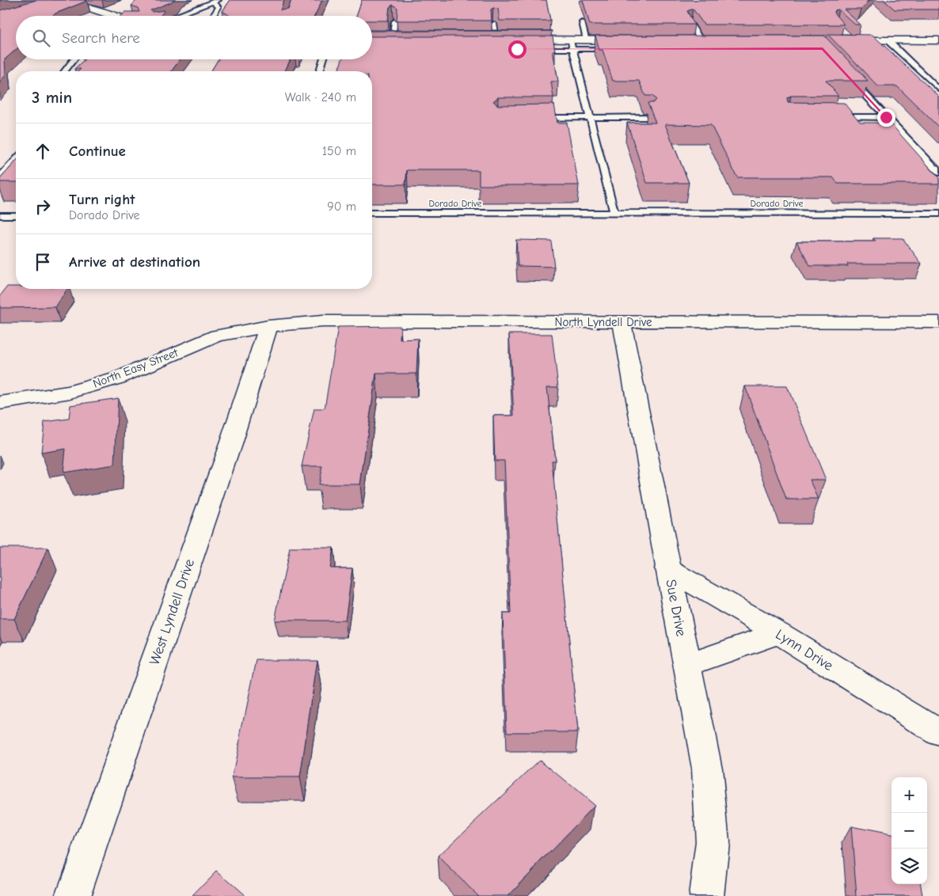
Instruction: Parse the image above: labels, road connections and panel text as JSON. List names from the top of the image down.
{
  "streets": {
    "street": [
      "North Lyndell Drive",
      "North Easy Street",
      "Sue Drive",
      "West Lyndell Drive",
      "Lynn Drive"
    ],
    "lane": ["Dorado Drive"]
  },
  "crossings": [
    ["North Lyndell Drive", "North Easy Street"],
    ["North Lyndell Drive", "Sue Drive"],
    ["North Lyndell Drive", "West Lyndell Drive"],
    ["North Easy Street", "West Lyndell Drive"],
    ["Sue Drive", "Lynn Drive"]
  ],
  "page": {
    "search": "Search here",
    "heading": ["3 min", "Walk · 240 m"],
    "list": [
      ["Continue", "150 m"],
      ["Turn right", "Dorado Drive", "90 m"],
      "Arrive at destination"
    ],
    "map_buttons": ["+", "−"]
  }
}
